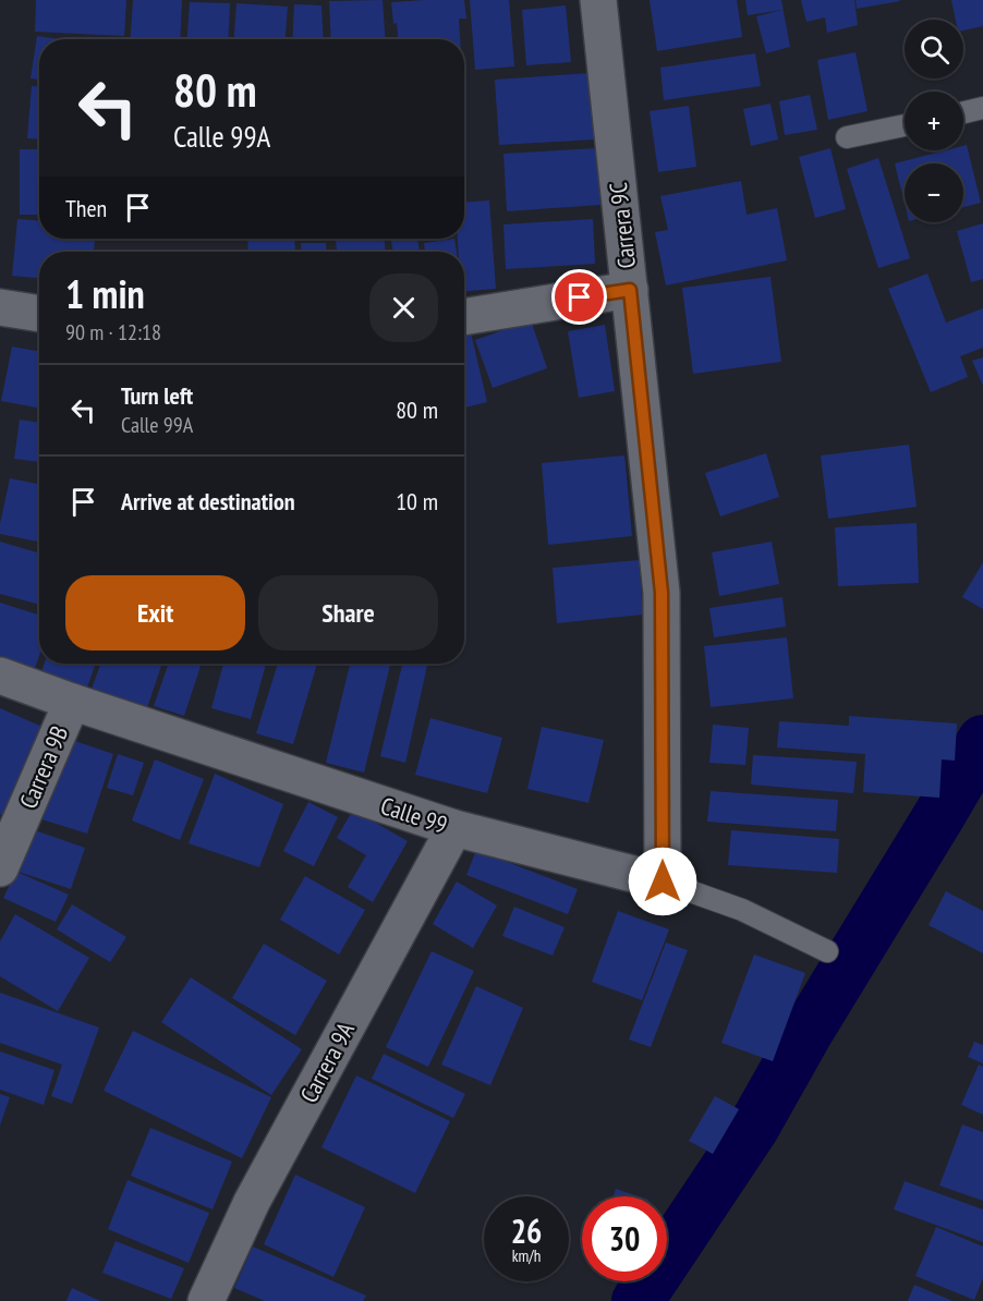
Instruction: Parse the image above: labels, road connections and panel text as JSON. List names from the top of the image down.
{
  "streets": {
    "street": [
      "Carrera 9C",
      "Carrera 9B",
      "Calle 99",
      "Carrera 9A"
    ]
  },
  "crossings": [
    ["Carrera 9C", "Calle 99"],
    ["Carrera 9B", "Calle 99"],
    ["Calle 99", "Carrera 9A"]
  ],
  "page": {
    "map_buttons": ["+", "−"],
    "turn": ["80 m", "Calle 99A"],
    "then": "Then",
    "heading": ["1 min", "90 m · 12:18"],
    "list": [
      {
        "name": "Turn left",
        "note": "Calle 99A",
        "value": "80 m"
      },
      {
        "name": "Arrive at destination",
        "value": "10 m"
      }
    ],
    "buttons": ["Exit", "Share"],
    "speed": "26 km/h",
    "limit": "30"
  }
}
